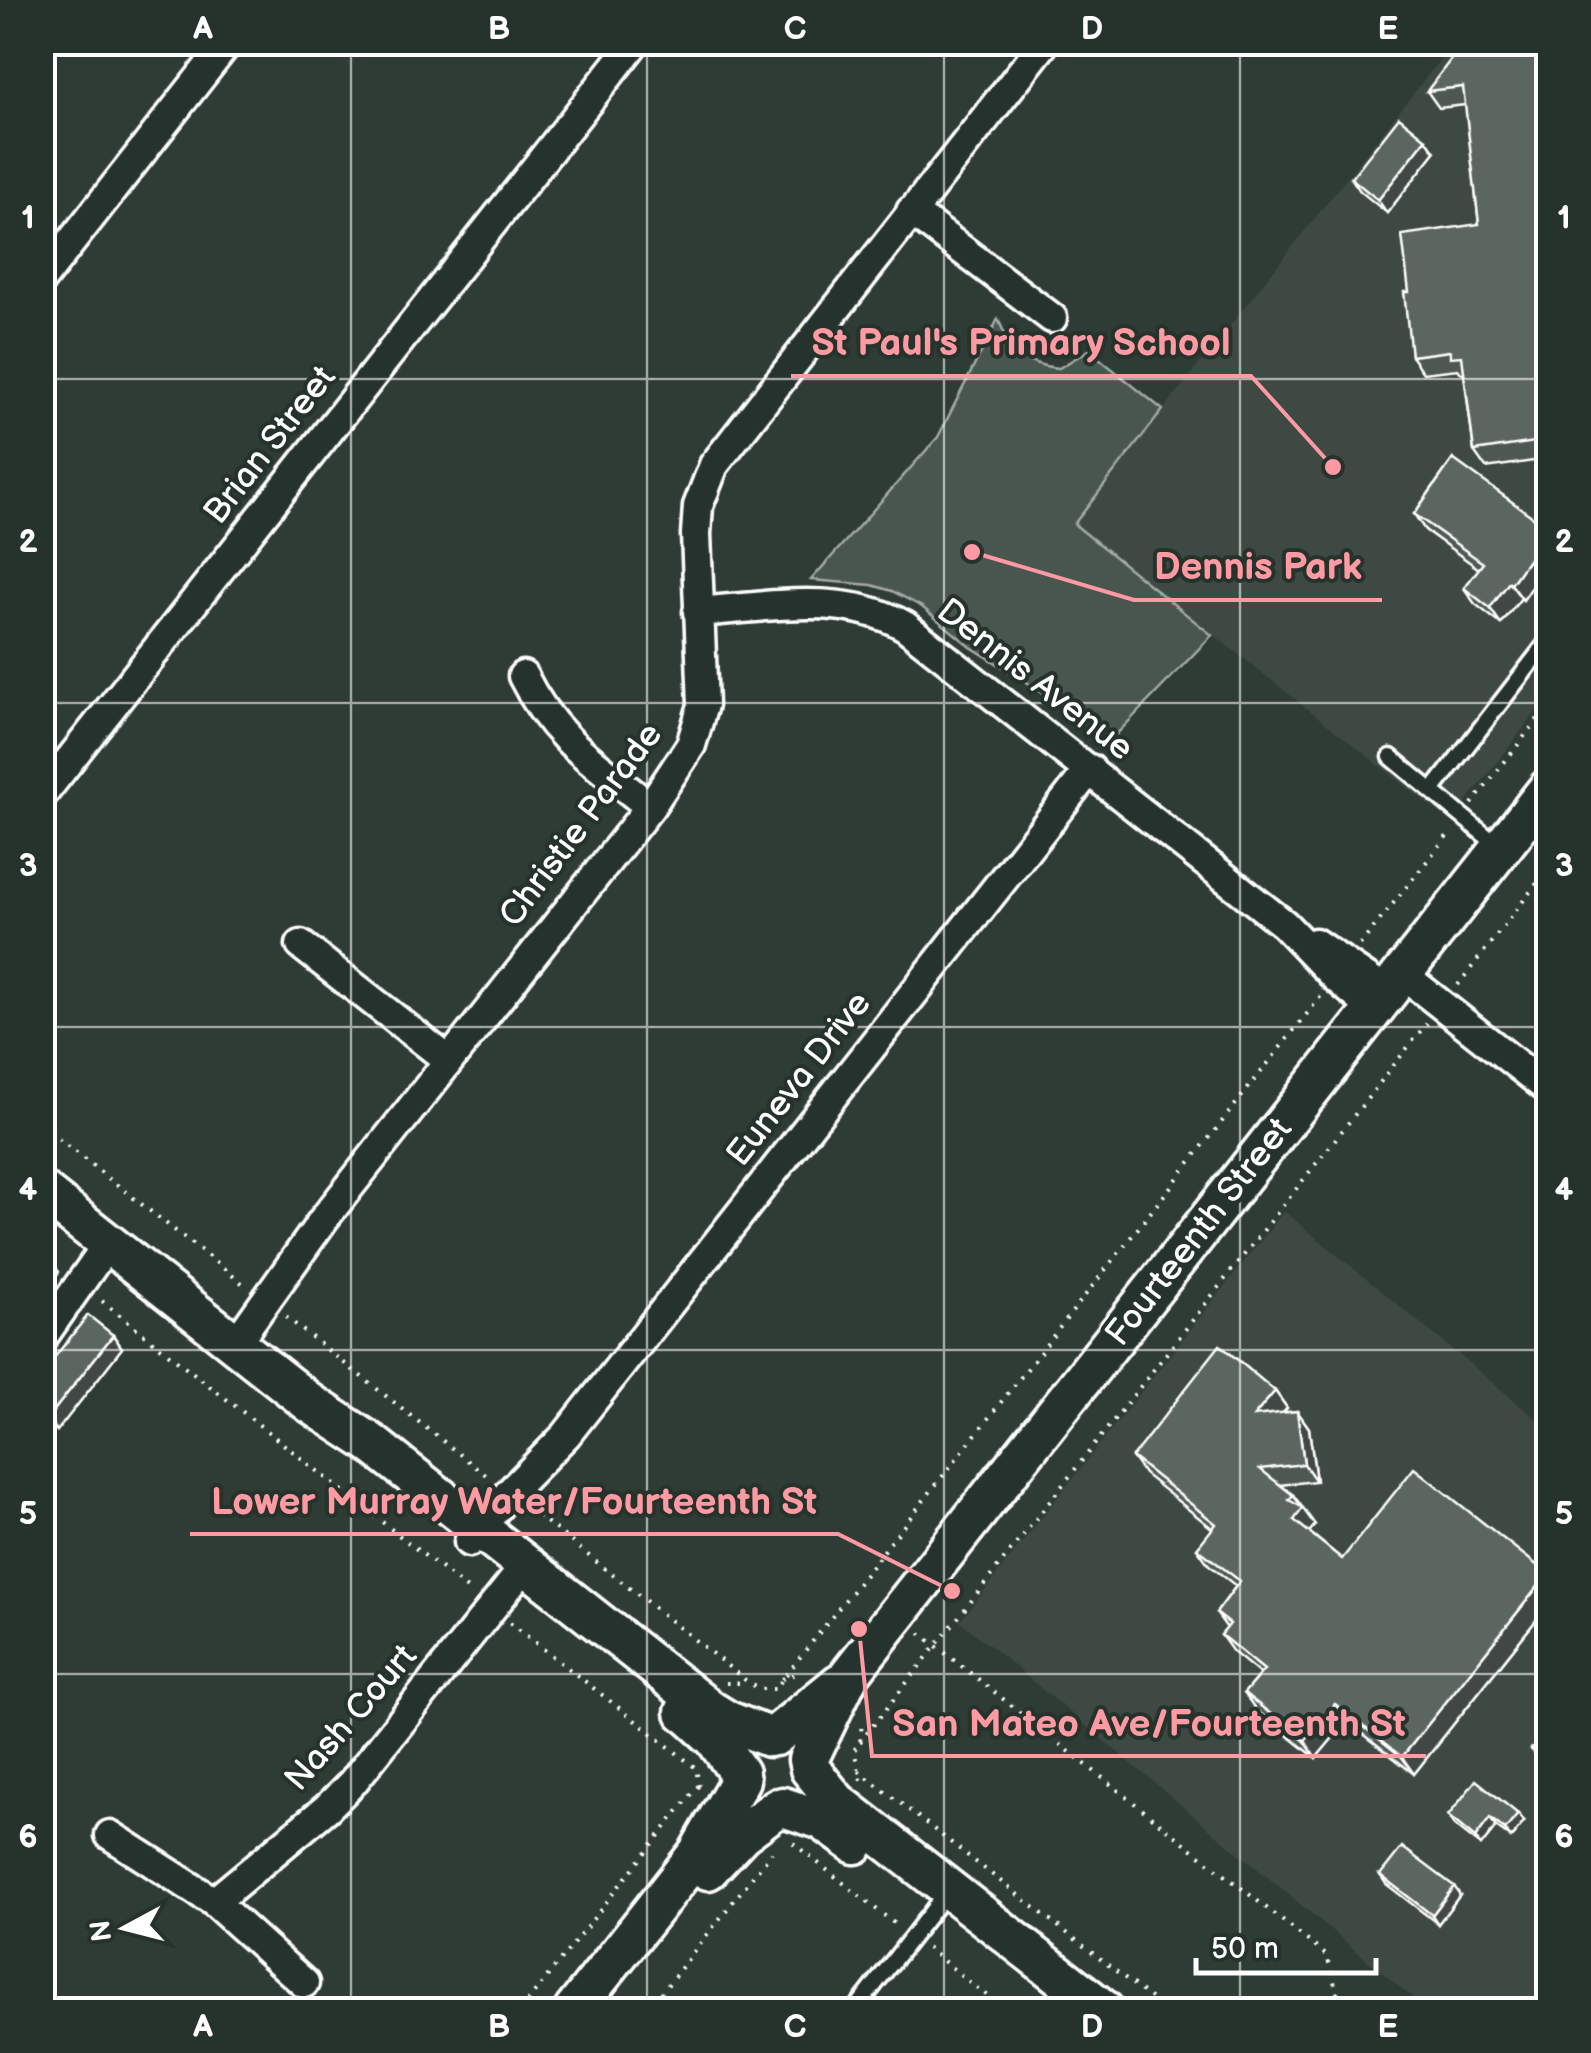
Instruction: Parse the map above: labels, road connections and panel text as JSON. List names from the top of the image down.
{
  "streets": {
    "street": [
      "Brian Street",
      "Dennis Avenue",
      "Christie Parade",
      "Euneva Drive",
      "Fourteenth Street",
      "Nash Court"
    ]
  },
  "crossings": [
    ["Dennis Avenue", "Christie Parade"],
    ["Dennis Avenue", "Euneva Drive"],
    ["Dennis Avenue", "Fourteenth Street"]
  ],
  "places": [
    "St Paul's Primary School",
    "Dennis Park",
    "Lower Murray Water/Fourteenth St",
    "San Mateo Ave/Fourteenth St"
  ],
  "scale_bar": "50 m",
  "north": "left",
  "grid": {
    "columns": [
      "A",
      "B",
      "C",
      "D",
      "E"
    ],
    "rows": [
      "1",
      "2",
      "3",
      "4",
      "5",
      "6"
    ]
  }
}
